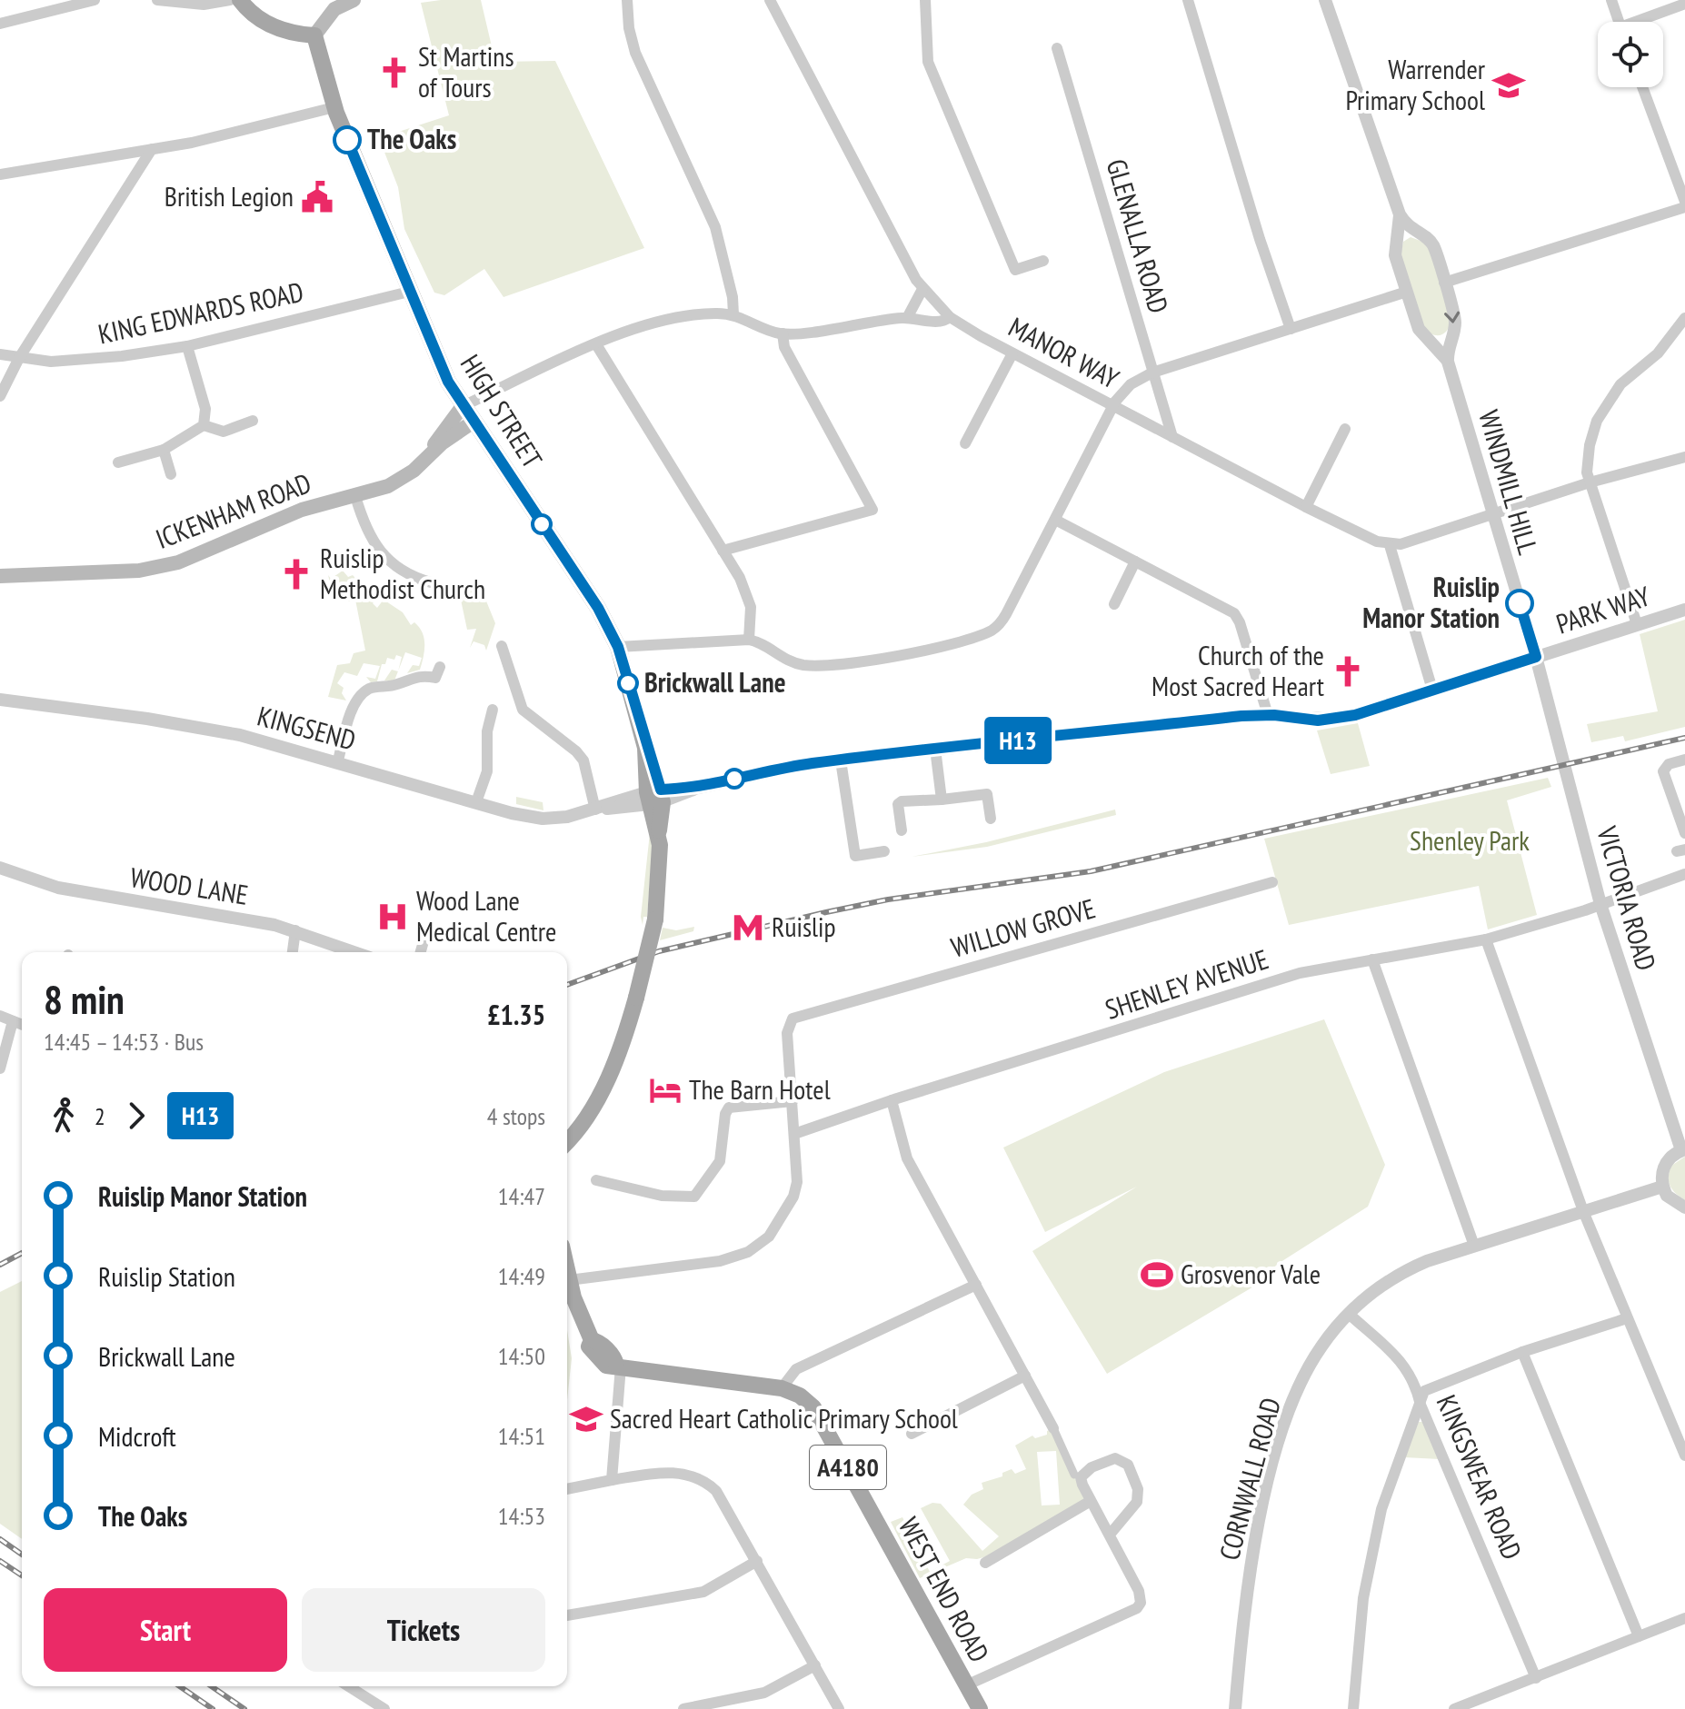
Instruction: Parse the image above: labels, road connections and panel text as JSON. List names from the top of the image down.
{
  "streets": {
    "main road": [
      "HIGH STREET",
      "ICKENHAM ROAD",
      "A4180",
      "WEST END ROAD"
    ],
    "street": [
      "GLENALLA ROAD",
      "KING EDWARDS ROAD",
      "MANOR WAY",
      "WINDMILL HILL",
      "PARK WAY",
      "KINGSEND",
      "WOOD LANE",
      "VICTORIA ROAD",
      "WILLOW GROVE",
      "SHENLEY AVENUE",
      "KINGSWEAR ROAD",
      "CORNWALL ROAD"
    ]
  },
  "crossings": [
    ["GLENALLA ROAD", "MANOR WAY"],
    ["KING EDWARDS ROAD", "HIGH STREET"],
    ["HIGH STREET", "ICKENHAM ROAD"],
    ["HIGH STREET", "KINGSEND"],
    ["WINDMILL HILL", "PARK WAY"],
    ["WINDMILL HILL", "VICTORIA ROAD"],
    ["PARK WAY", "KINGSEND"],
    ["PARK WAY", "VICTORIA ROAD"],
    ["VICTORIA ROAD", "SHENLEY AVENUE"],
    ["VICTORIA ROAD", "CORNWALL ROAD"],
    ["KINGSWEAR ROAD", "CORNWALL ROAD"]
  ],
  "parks": ["Shenley Park"],
  "places": {
    "church": ["St Martins of Tours", "Ruislip Methodist Church", "Church of the Most Sacred Heart"],
    "school or university": ["Warrender Primary School", "Sacred Heart Catholic Primary School"],
    "other": ["The Oaks", "Ruislip Manor Station", "Brickwall Lane"],
    "public building": ["British Legion"],
    "hospital": ["Wood Lane Medical Centre"],
    "metro station": ["Ruislip"],
    "hotel": ["The Barn Hotel"],
    "sports": ["Grosvenor Vale"]
  },
  "lines": ["bus line H13"],
  "page": {
    "on_map": "H13",
    "heading": ["8 min", "14:45 – 14:53 · Bus", "£1.35"],
    "legs": ["2", "H13", "4 stops"],
    "list": [
      {
        "name": "Ruislip Manor Station",
        "value": "14:47"
      },
      {
        "name": "Ruislip Station",
        "value": "14:49"
      },
      {
        "name": "Brickwall Lane",
        "value": "14:50"
      },
      {
        "name": "Midcroft",
        "value": "14:51"
      },
      {
        "name": "The Oaks",
        "value": "14:53"
      }
    ],
    "buttons": ["Start", "Tickets"]
  }
}
